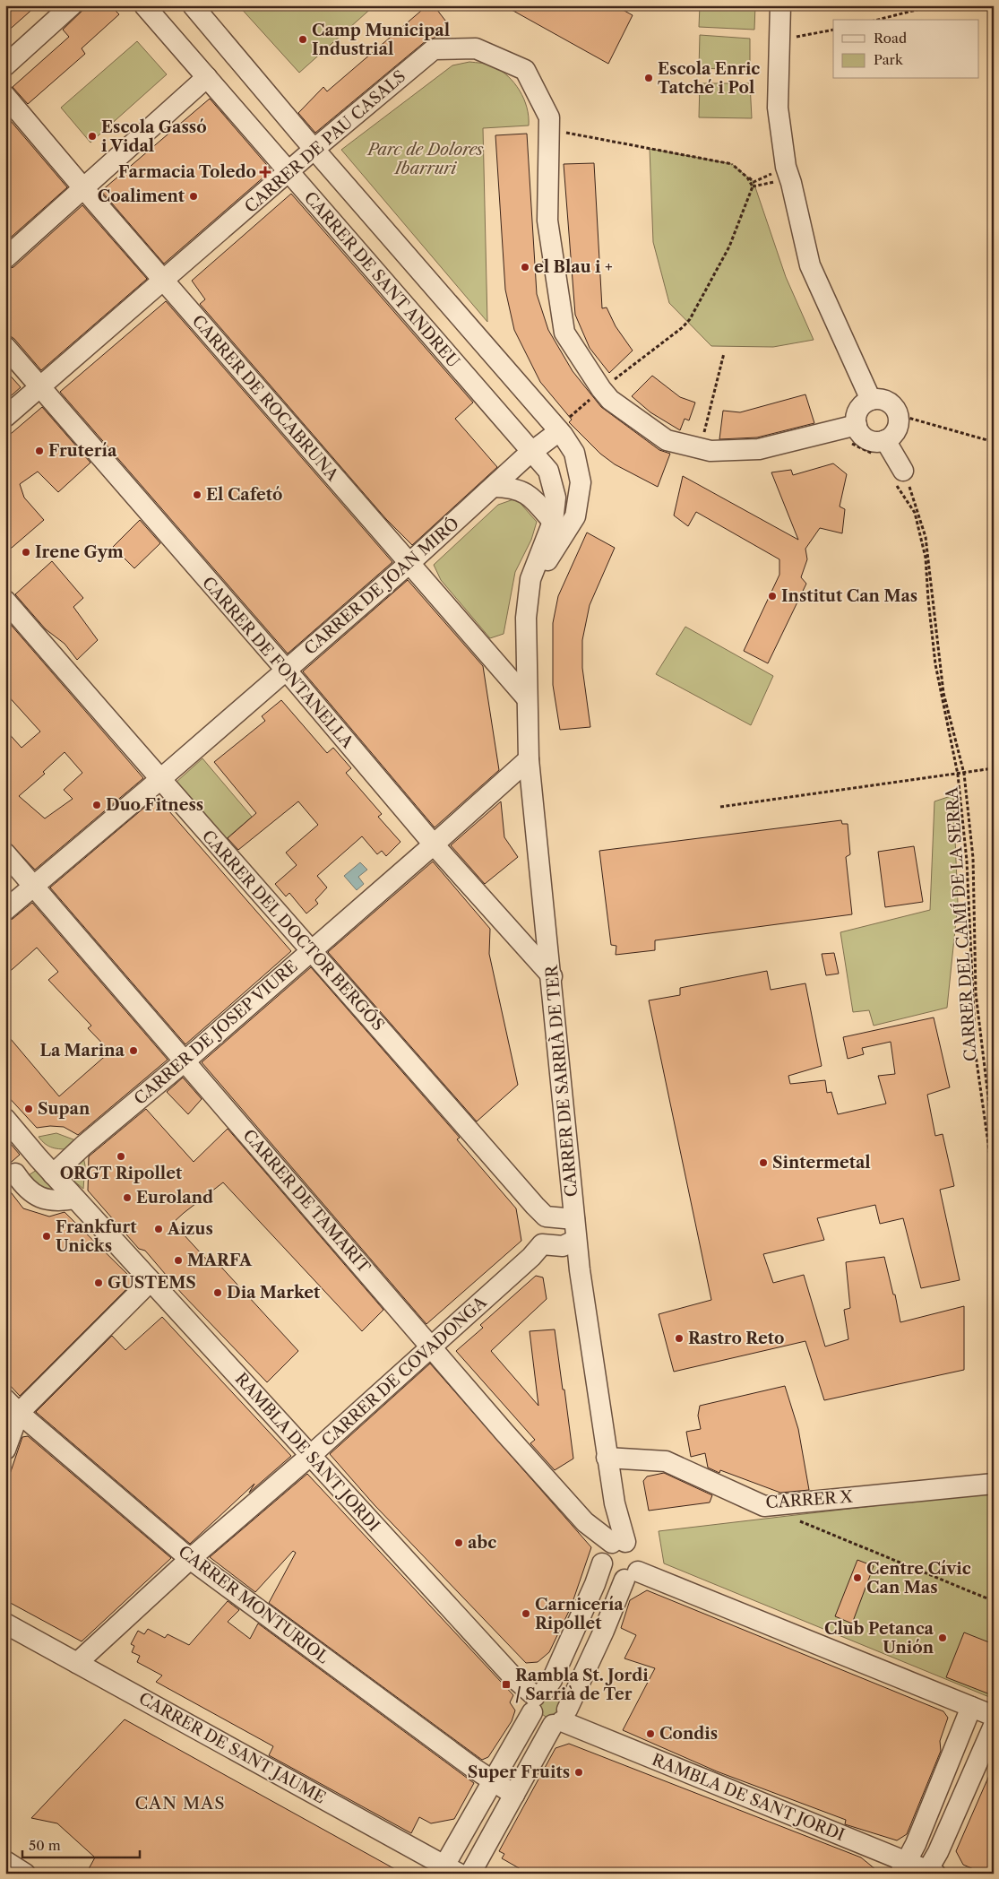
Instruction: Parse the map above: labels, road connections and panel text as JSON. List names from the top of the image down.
{
  "streets": {
    "street": [
      "CARRER DE PAU CASALS",
      "CARRER DE SANT ANDREU",
      "CARRER DE ROCABRUNA",
      "CARRER DE JOAN MIRÓ",
      "CARRER DE FONTANELLA",
      "CARRER DEL DOCTOR BERGÓS",
      "CARRER DE JOSEP VIURE",
      "CARRER DE SARRIÀ DE TER",
      "CARRER DE TAMARIT",
      "CARRER DE COVADONGA",
      "RAMBLA DE SANT JORDI",
      "CARRER X",
      "CARRER MONTURIOL",
      "CARRER DE SANT JAUME"
    ],
    "path": ["CARRER DEL CAMÍ DE LA SERRA"]
  },
  "crossings": [
    ["CARRER DE PAU CASALS", "CARRER DE SANT ANDREU"],
    ["CARRER DE PAU CASALS", "CARRER DE ROCABRUNA"],
    ["CARRER DE PAU CASALS", "CARRER DE FONTANELLA"],
    ["CARRER DE SANT ANDREU", "CARRER DE JOAN MIRÓ"],
    ["CARRER DE SANT ANDREU", "CARRER DE SARRIÀ DE TER"],
    ["CARRER DE ROCABRUNA", "CARRER DE JOAN MIRÓ"],
    ["CARRER DE ROCABRUNA", "CARRER DE SARRIÀ DE TER"],
    ["CARRER DE JOAN MIRÓ", "CARRER DE FONTANELLA"],
    ["CARRER DE JOAN MIRÓ", "CARRER DEL DOCTOR BERGÓS"],
    ["CARRER DE JOAN MIRÓ", "CARRER DE SARRIÀ DE TER"],
    ["CARRER DE JOAN MIRÓ", "CARRER DE TAMARIT"],
    ["CARRER DE FONTANELLA", "CARRER DE JOSEP VIURE"],
    ["CARRER DE FONTANELLA", "CARRER DE SARRIÀ DE TER"],
    ["CARRER DEL DOCTOR BERGÓS", "CARRER DE JOSEP VIURE"],
    ["CARRER DEL DOCTOR BERGÓS", "CARRER DE SARRIÀ DE TER"],
    ["CARRER DE JOSEP VIURE", "CARRER DE SARRIÀ DE TER"],
    ["CARRER DE JOSEP VIURE", "CARRER DE TAMARIT"],
    ["CARRER DE JOSEP VIURE", "RAMBLA DE SANT JORDI"],
    ["CARRER DE SARRIÀ DE TER", "CARRER DE TAMARIT"],
    ["CARRER DE SARRIÀ DE TER", "CARRER DE COVADONGA"],
    ["CARRER DE SARRIÀ DE TER", "CARRER X"],
    ["CARRER DE TAMARIT", "CARRER DE COVADONGA"],
    ["CARRER DE COVADONGA", "RAMBLA DE SANT JORDI"],
    ["CARRER DE COVADONGA", "CARRER MONTURIOL"],
    ["CARRER DE COVADONGA", "CARRER DE SANT JAUME"]
  ],
  "districts": ["CAN MAS"],
  "parks": ["Parc de Dolores Ibarruri"],
  "places": {
    "other": [
      "Camp Municipal Industrial",
      "Escola Enric Tatché i Pol",
      "Escola Gassó i Vidal",
      "Coaliment",
      "el Blau i +",
      "Frutería",
      "El Cafetó",
      "Irene Gym",
      "Institut Can Mas",
      "Duo Fitness",
      "La Marina",
      "Supan",
      "ORGT Ripollet",
      "Sintermetal",
      "Euroland",
      "Aizus",
      "Frankfurt Unicks",
      "MARFA",
      "GUSTEMS",
      "Dia Market",
      "Rastro Reto",
      "abc",
      "Centre Cívic Can Mas",
      "Carnicería Ripollet",
      "Club Petanca Unión",
      "Condis",
      "Super Fruits"
    ],
    "health": ["Farmacia Toledo"],
    "transit": ["Rambla St. Jordi / Sarrià de Ter"]
  },
  "legend": ["Road", "Park"],
  "scale_bar": "50 m"
}
